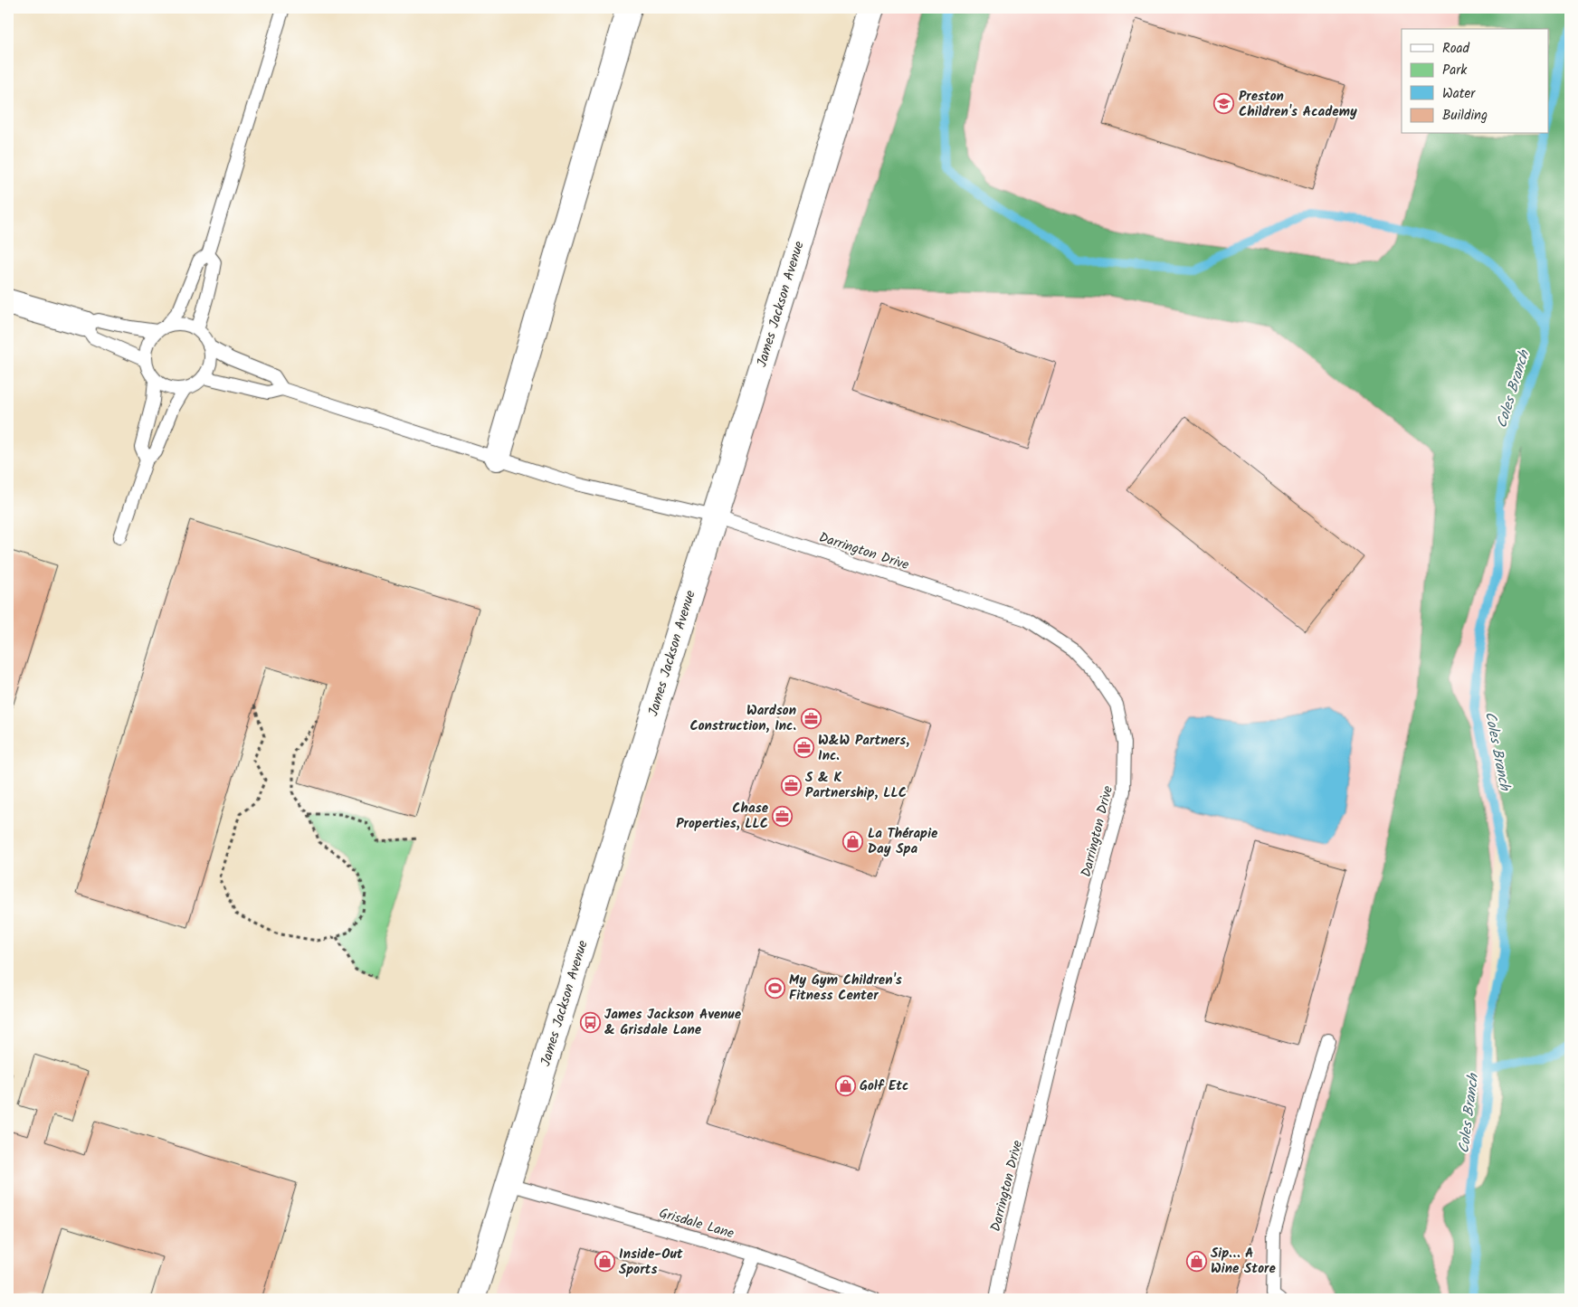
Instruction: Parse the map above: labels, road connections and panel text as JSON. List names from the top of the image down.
{
  "streets": {
    "street": ["James Jackson Avenue"],
    "lane": ["Darrington Drive", "Grisdale Lane"]
  },
  "crossings": [
    ["James Jackson Avenue", "Darrington Drive"],
    ["James Jackson Avenue", "Grisdale Lane"]
  ],
  "water": ["Coles Branch"],
  "places": {
    "school or university": ["Preston Children's Academy"],
    "office": [
      "Wardson Construction, Inc.",
      "W&W Partners, Inc.",
      "S & K Partnership, LLC",
      "Chase Properties, LLC"
    ],
    "shop": [
      "La Thérapie Day Spa",
      "Golf Etc",
      "Sip… A Wine Store",
      "Inside-Out Sports"
    ],
    "sports": ["My Gym Children's Fitness Center"],
    "bus stop": ["James Jackson Avenue & Grisdale Lane"]
  },
  "legend": [
    "Road",
    "Park",
    "Water",
    "Building"
  ]
}
